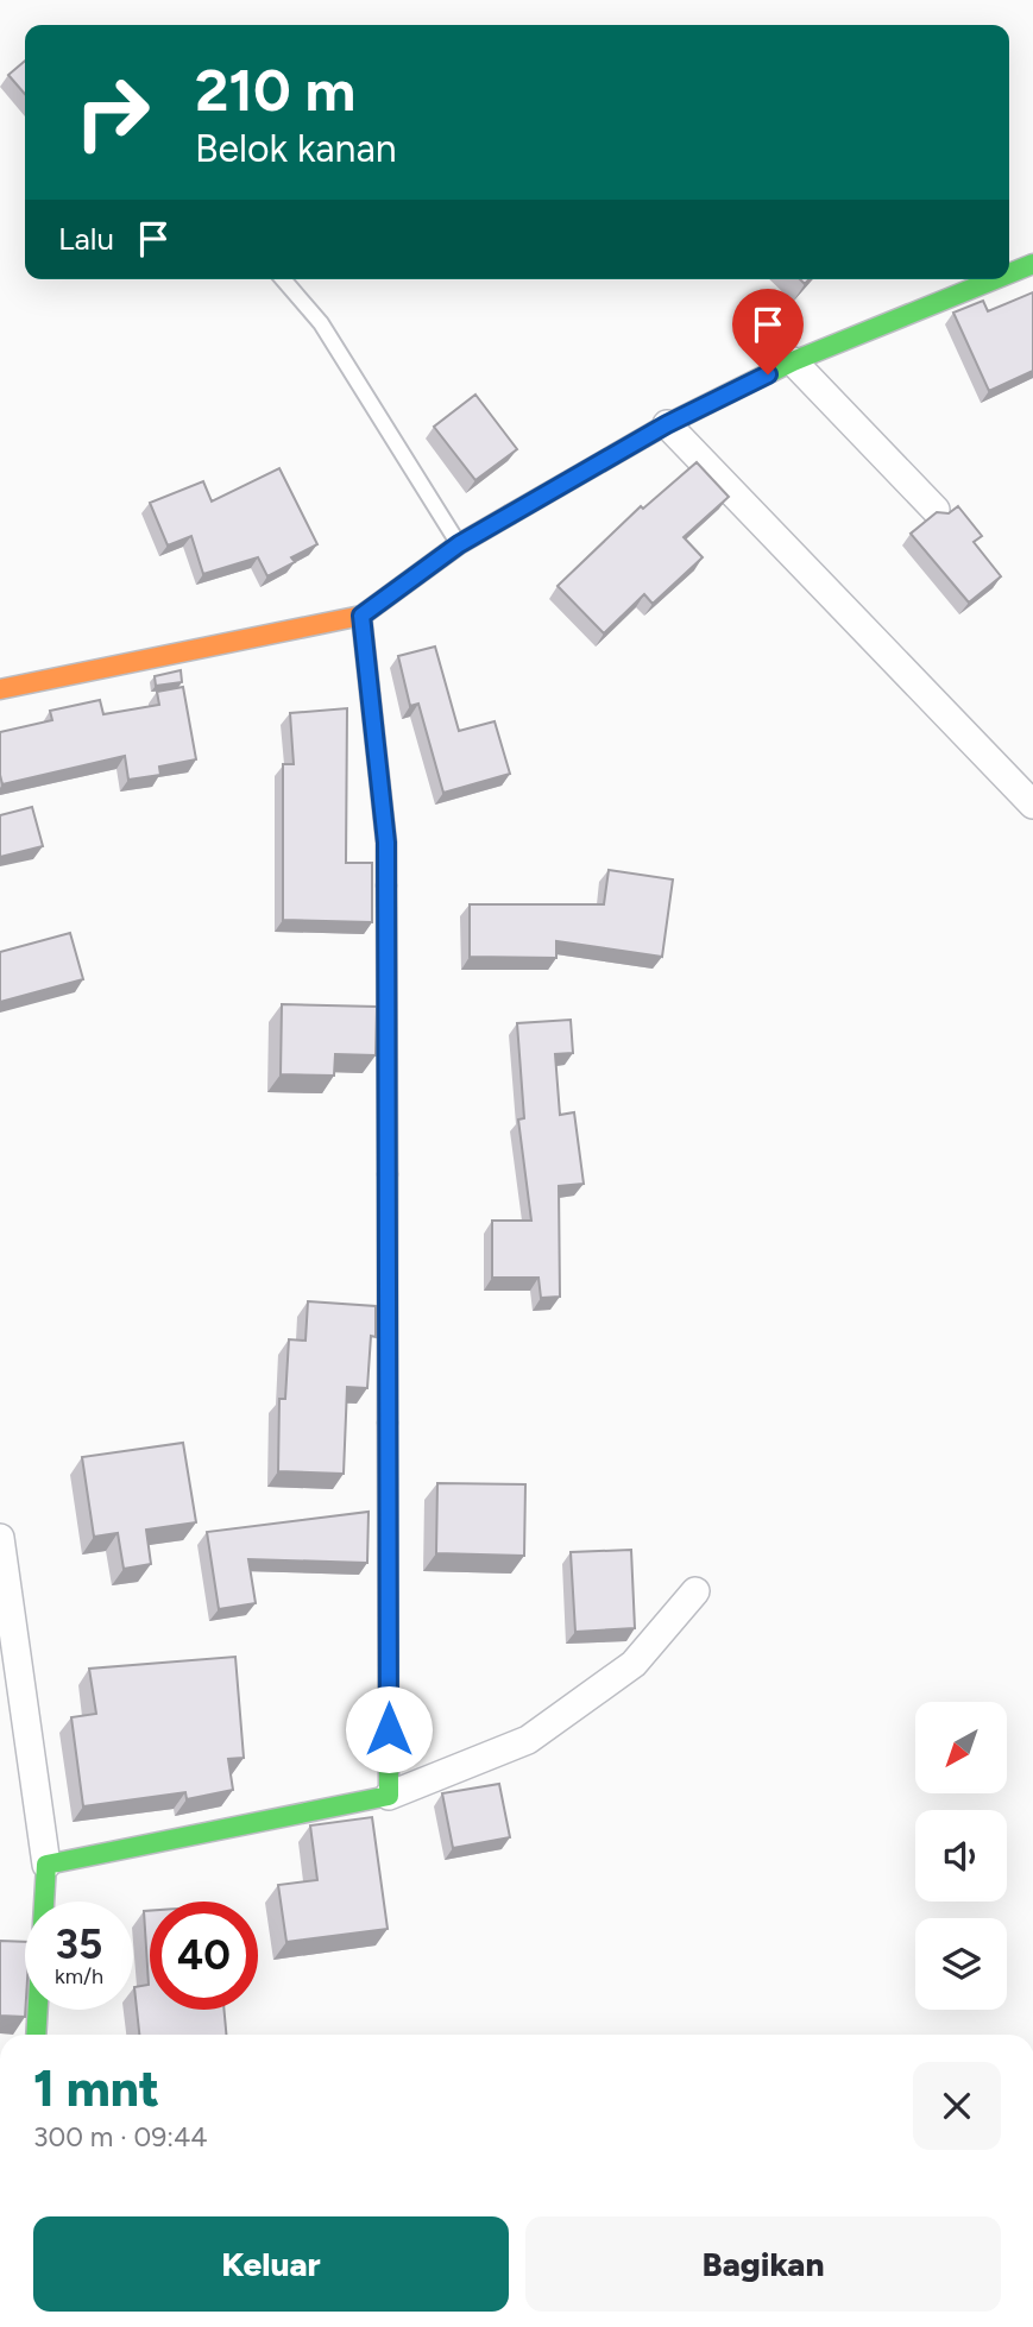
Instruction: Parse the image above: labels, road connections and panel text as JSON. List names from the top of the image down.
{
  "north": "bottom left",
  "page": {
    "turn": ["210 m", "Belok kanan"],
    "then": "Lalu",
    "speed": "35 km/h",
    "limit": "40",
    "heading": ["1 mnt", "300 m · 09:44"],
    "buttons": ["Keluar", "Bagikan"]
  }
}
